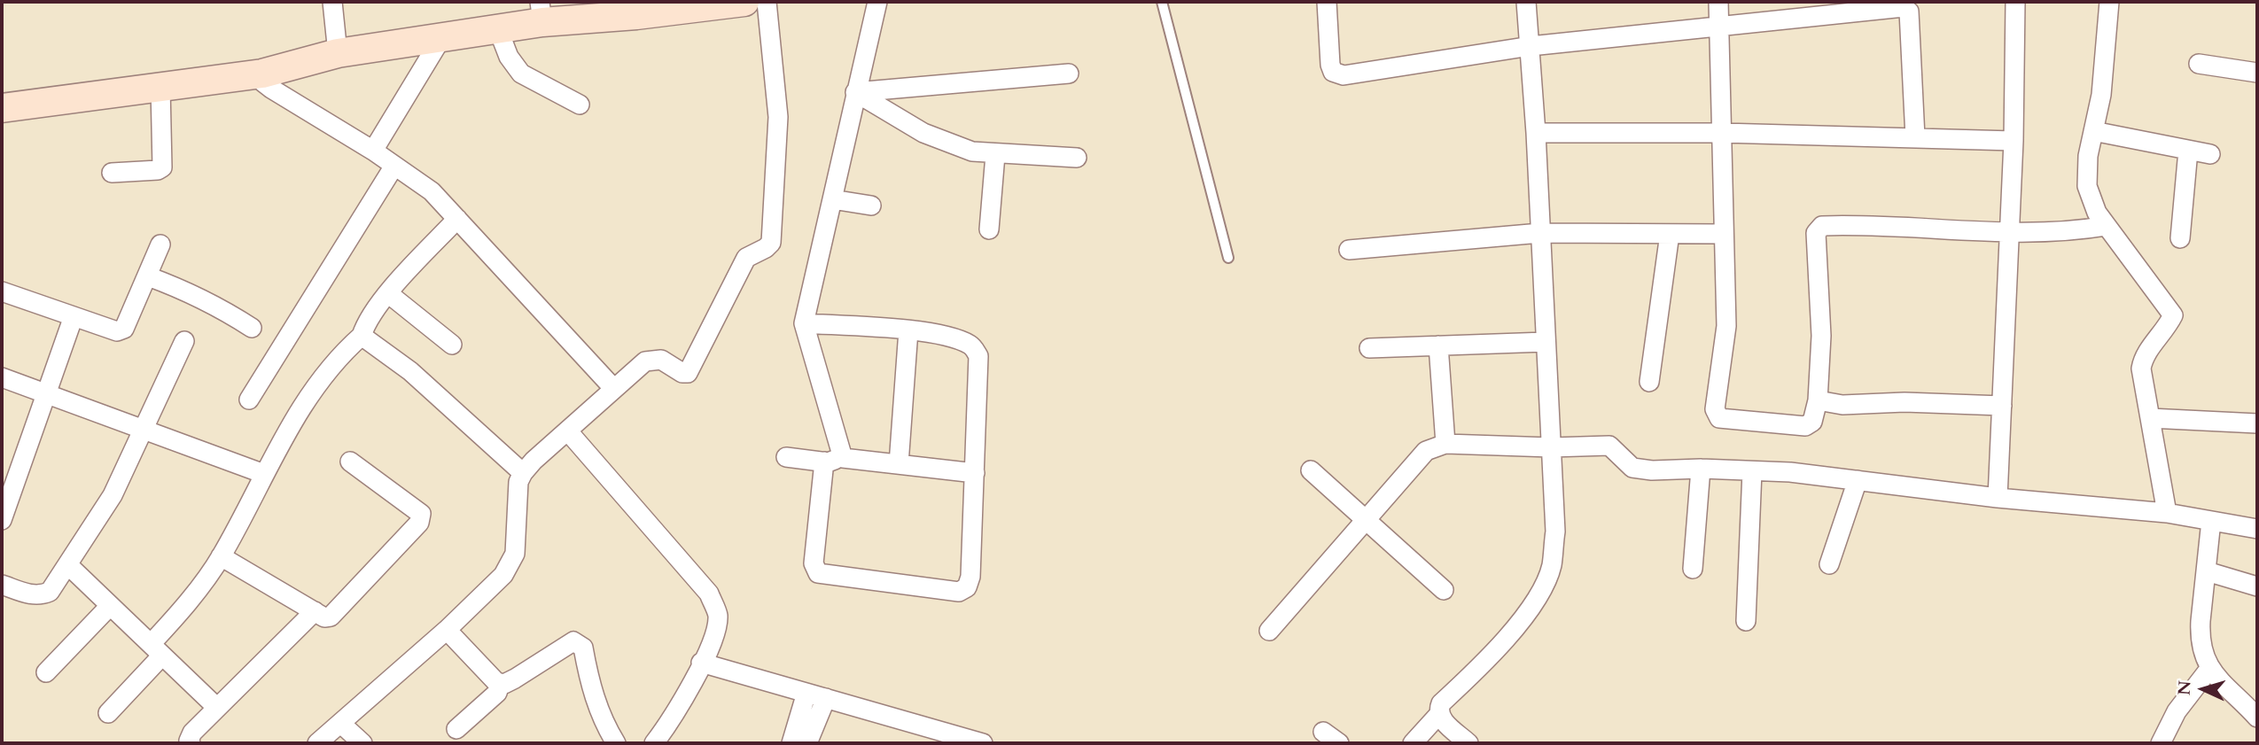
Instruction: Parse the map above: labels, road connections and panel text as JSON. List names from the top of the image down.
{
  "north": "left"
}
